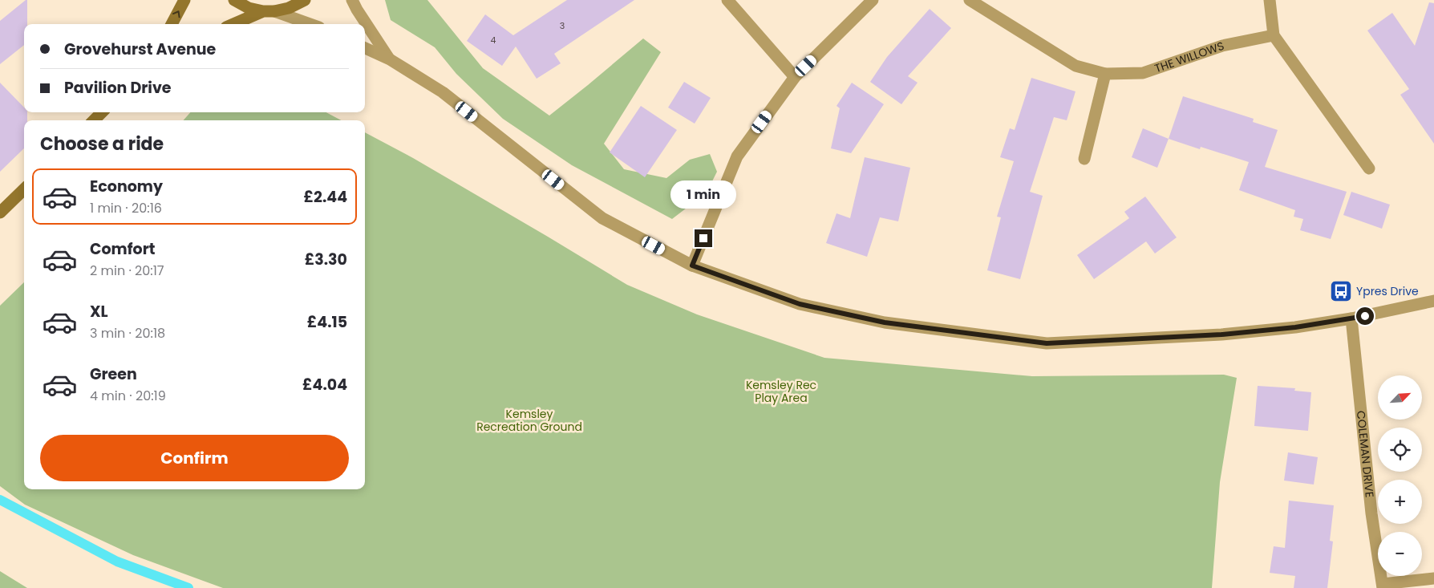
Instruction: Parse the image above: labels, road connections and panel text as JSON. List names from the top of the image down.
{
  "streets": {
    "street": ["THE WILLOWS", "COLEMAN DRIVE"]
  },
  "parks": ["Kemsley Rec Play Area", "Kemsley Recreation Ground"],
  "places": {
    "bus stop": ["Ypres Drive"]
  },
  "house_numbers": ["3", "4"],
  "north": "top right",
  "page": {
    "banner": ["Grovehurst Avenue", "Pavilion Drive"],
    "heading": "Choose a ride",
    "list": [
      {
        "name": "Economy",
        "note": "1 min · 20:16",
        "value": "£2.44"
      },
      {
        "name": "Comfort",
        "note": "2 min · 20:17",
        "value": "£3.30"
      },
      {
        "name": "XL",
        "note": "3 min · 20:18",
        "value": "£4.15"
      },
      {
        "name": "Green",
        "note": "4 min · 20:19",
        "value": "£4.04"
      }
    ],
    "bubble": "1 min",
    "map_buttons": ["+", "−"],
    "buttons": "Confirm"
  }
}
